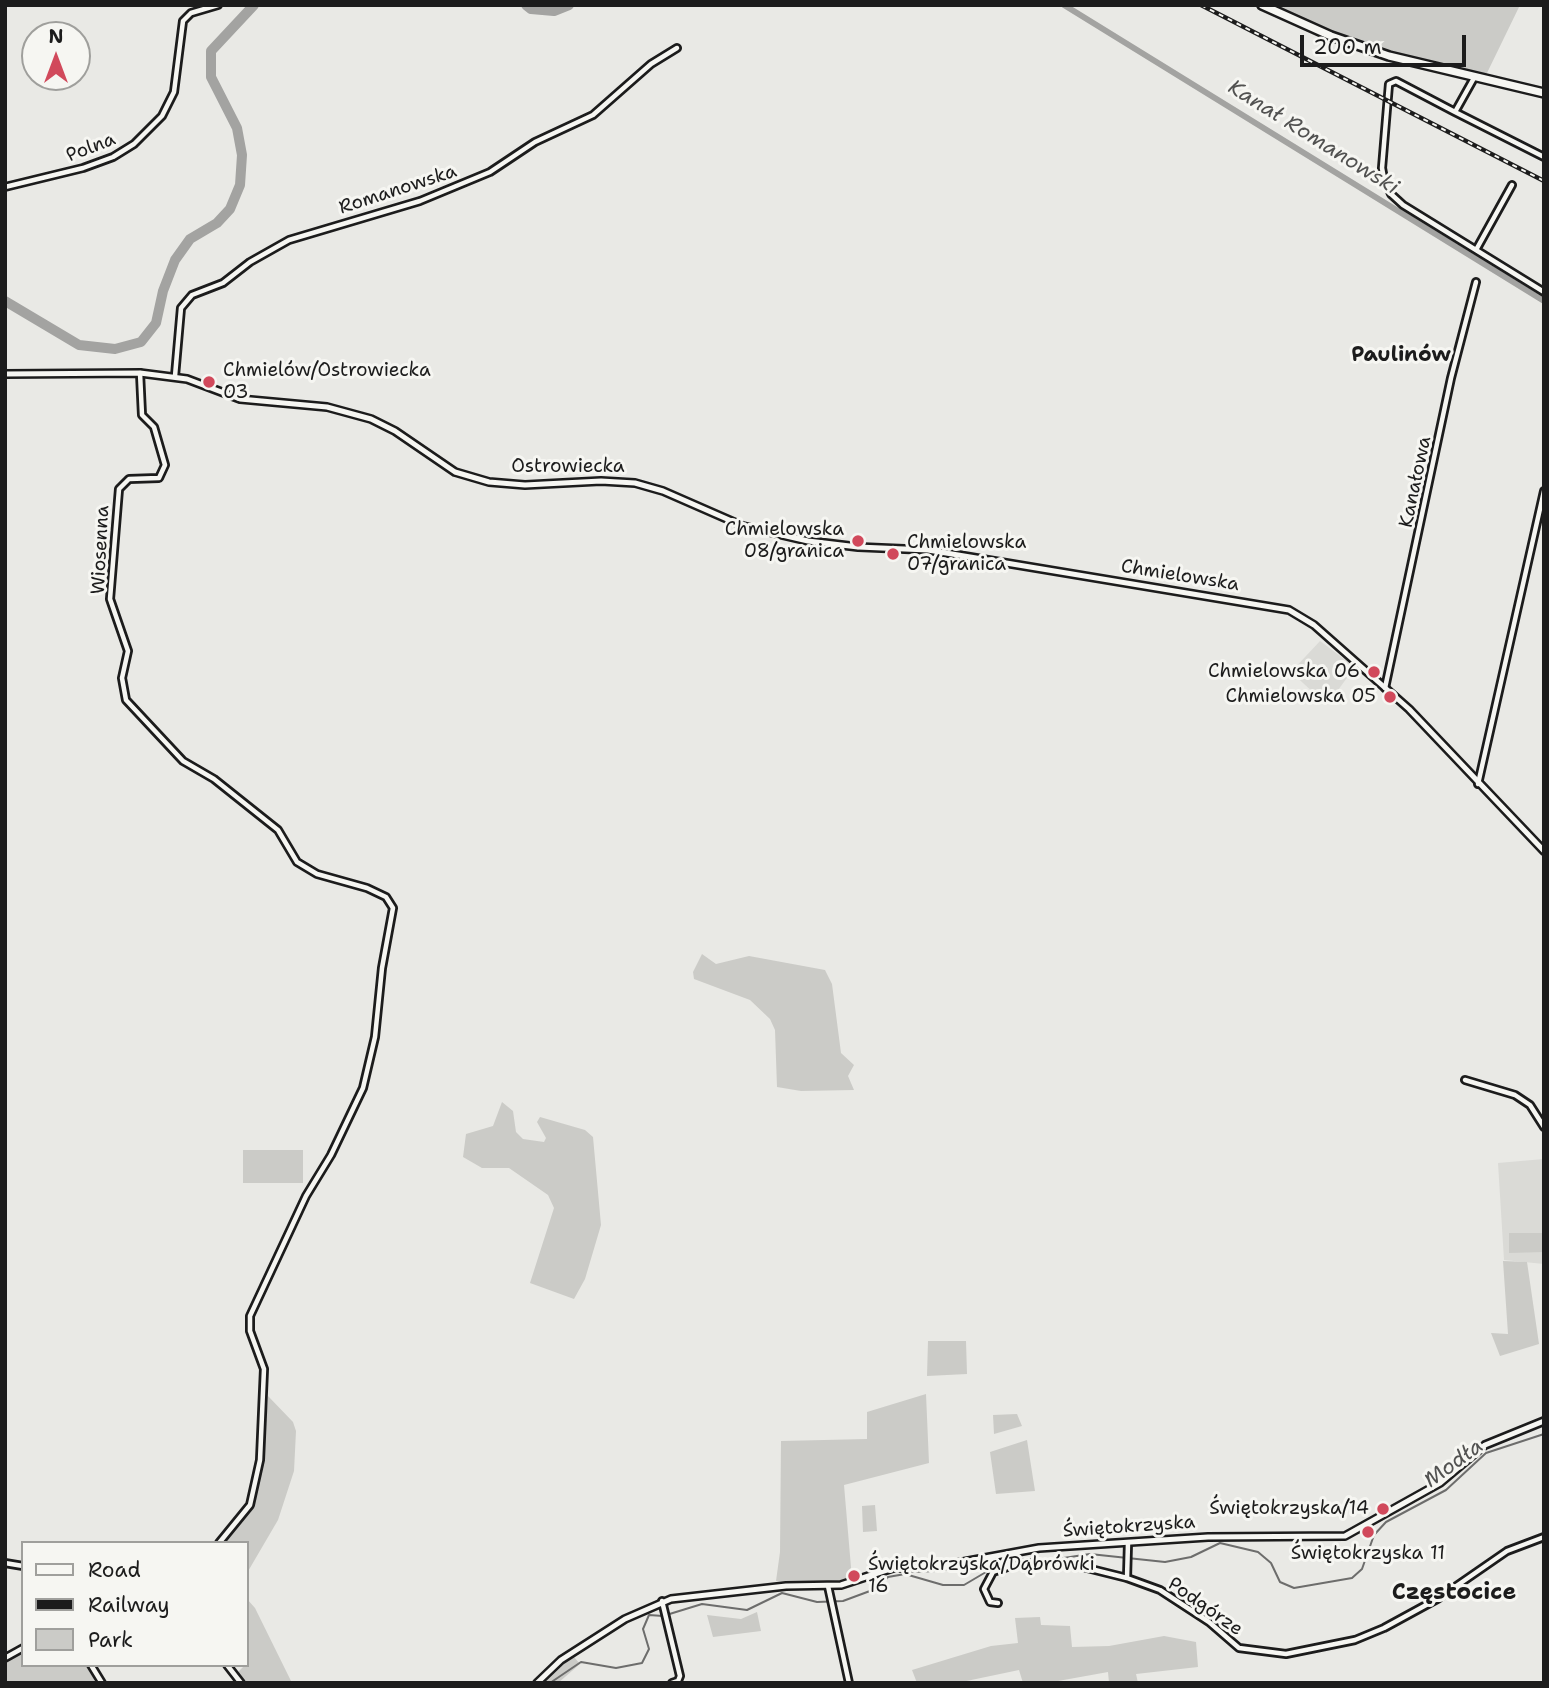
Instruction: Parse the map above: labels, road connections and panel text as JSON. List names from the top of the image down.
{
  "streets": {
    "street": [
      "Polna",
      "Romanowska",
      "Ostrowiecka",
      "Kanałowa",
      "Wiosenna",
      "Chmielowska",
      "Świętokrzyska",
      "Podgórze"
    ]
  },
  "crossings": [
    ["Romanowska", "Ostrowiecka"],
    ["Ostrowiecka", "Wiosenna"],
    ["Ostrowiecka", "Chmielowska"],
    ["Kanałowa", "Chmielowska"]
  ],
  "districts": ["Paulinów", "Częstocice"],
  "water": ["Kanał Romanowski", "Modła"],
  "places": [
    "Chmielów/Ostrowiecka 03",
    "Chmielowska 08/granica",
    "Chmielowska 07/granica",
    "Chmielowska 06",
    "Chmielowska 05",
    "Świętokrzyska/14",
    "Świętokrzyska 11",
    "Świętokrzyska/Dąbrówki 16"
  ],
  "legend": ["Road", "Railway", "Park"],
  "scale_bar": "200 m",
  "north": "top"
}
